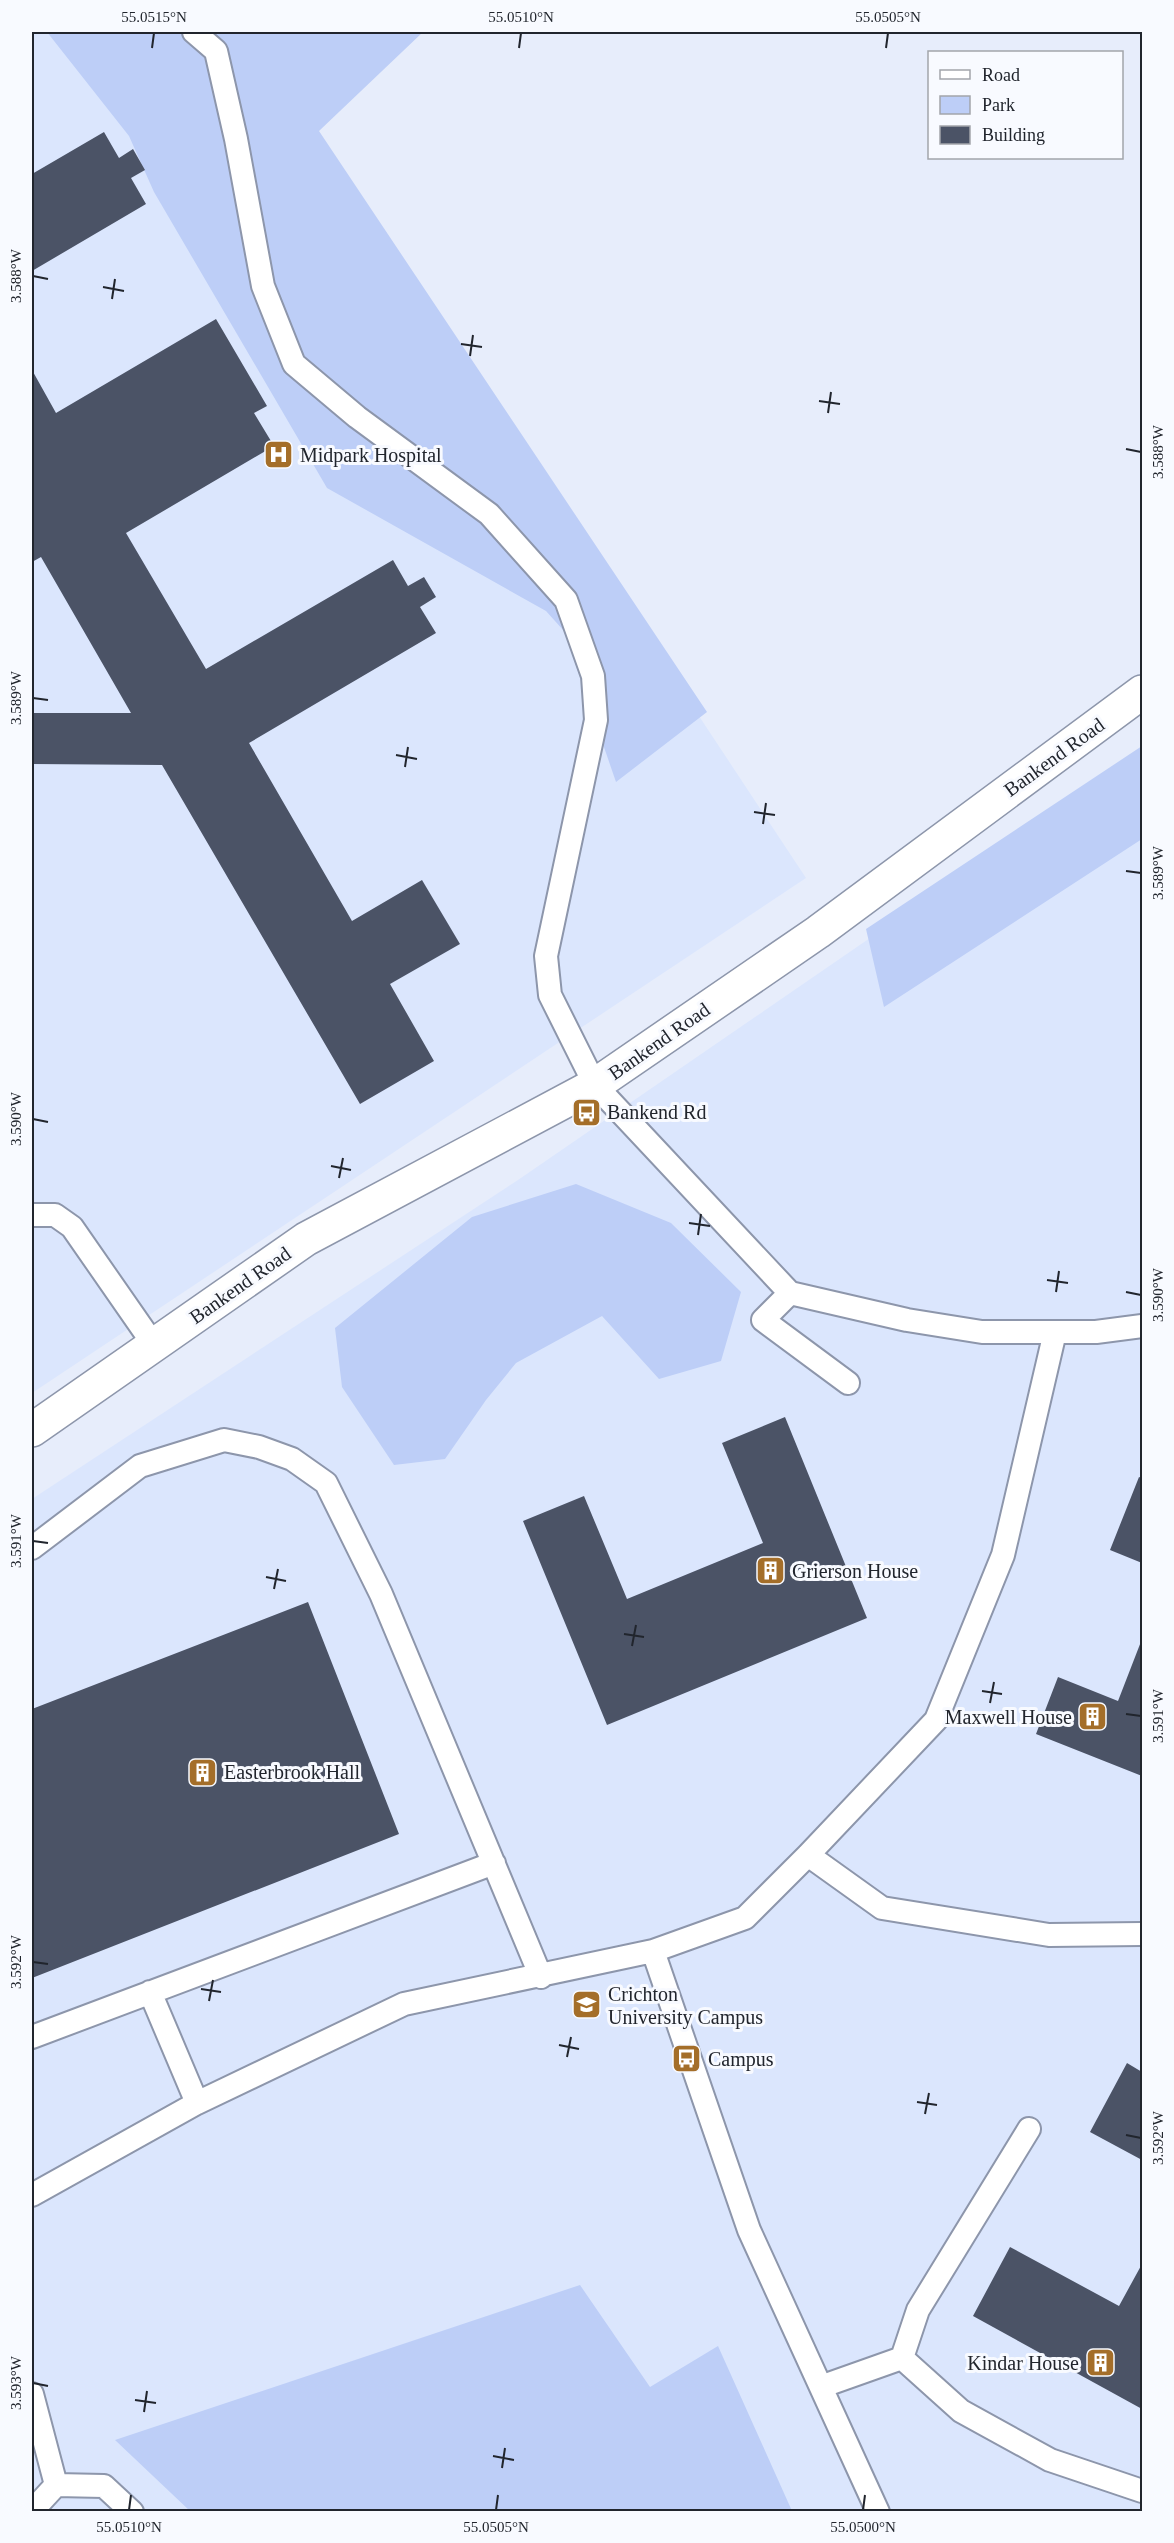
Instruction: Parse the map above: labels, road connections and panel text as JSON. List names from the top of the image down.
{
  "streets": {
    "street": ["Bankend Road"]
  },
  "places": {
    "hospital": ["Midpark Hospital"],
    "bus stop": ["Bankend Rd", "Campus"],
    "building": [
      "Grierson House",
      "Maxwell House",
      "Easterbrook Hall",
      "Kindar House"
    ],
    "school or university": ["Crichton University Campus"]
  },
  "legend": ["Road", "Park", "Building"],
  "coordinates": [
    "55.0515°N",
    "55.0510°N",
    "55.0505°N",
    "3.588°W",
    "3.589°W",
    "3.590°W",
    "3.591°W",
    "3.592°W",
    "3.593°W",
    "55.0500°N"
  ]
}
